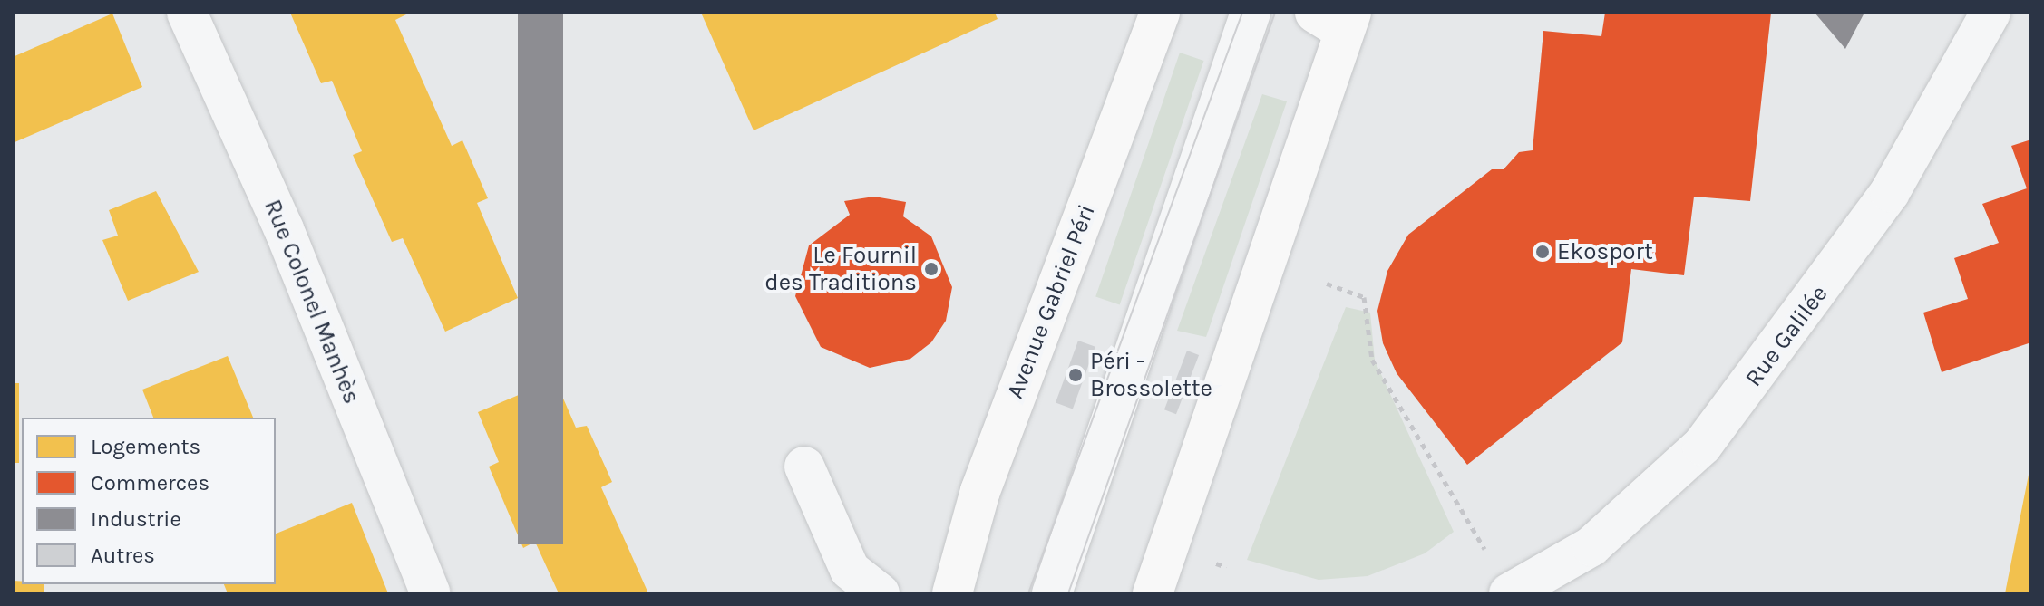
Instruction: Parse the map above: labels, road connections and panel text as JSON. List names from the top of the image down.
{
  "streets": {
    "main road": ["Avenue Gabriel Péri"],
    "street": ["Rue Colonel Manhès", "Rue Galilée"]
  },
  "places": ["Ekosport", "Le Fournil des Traditions", "Péri - Brossolette"],
  "legend": [
    "Logements",
    "Commerces",
    "Industrie",
    "Autres"
  ]
}
